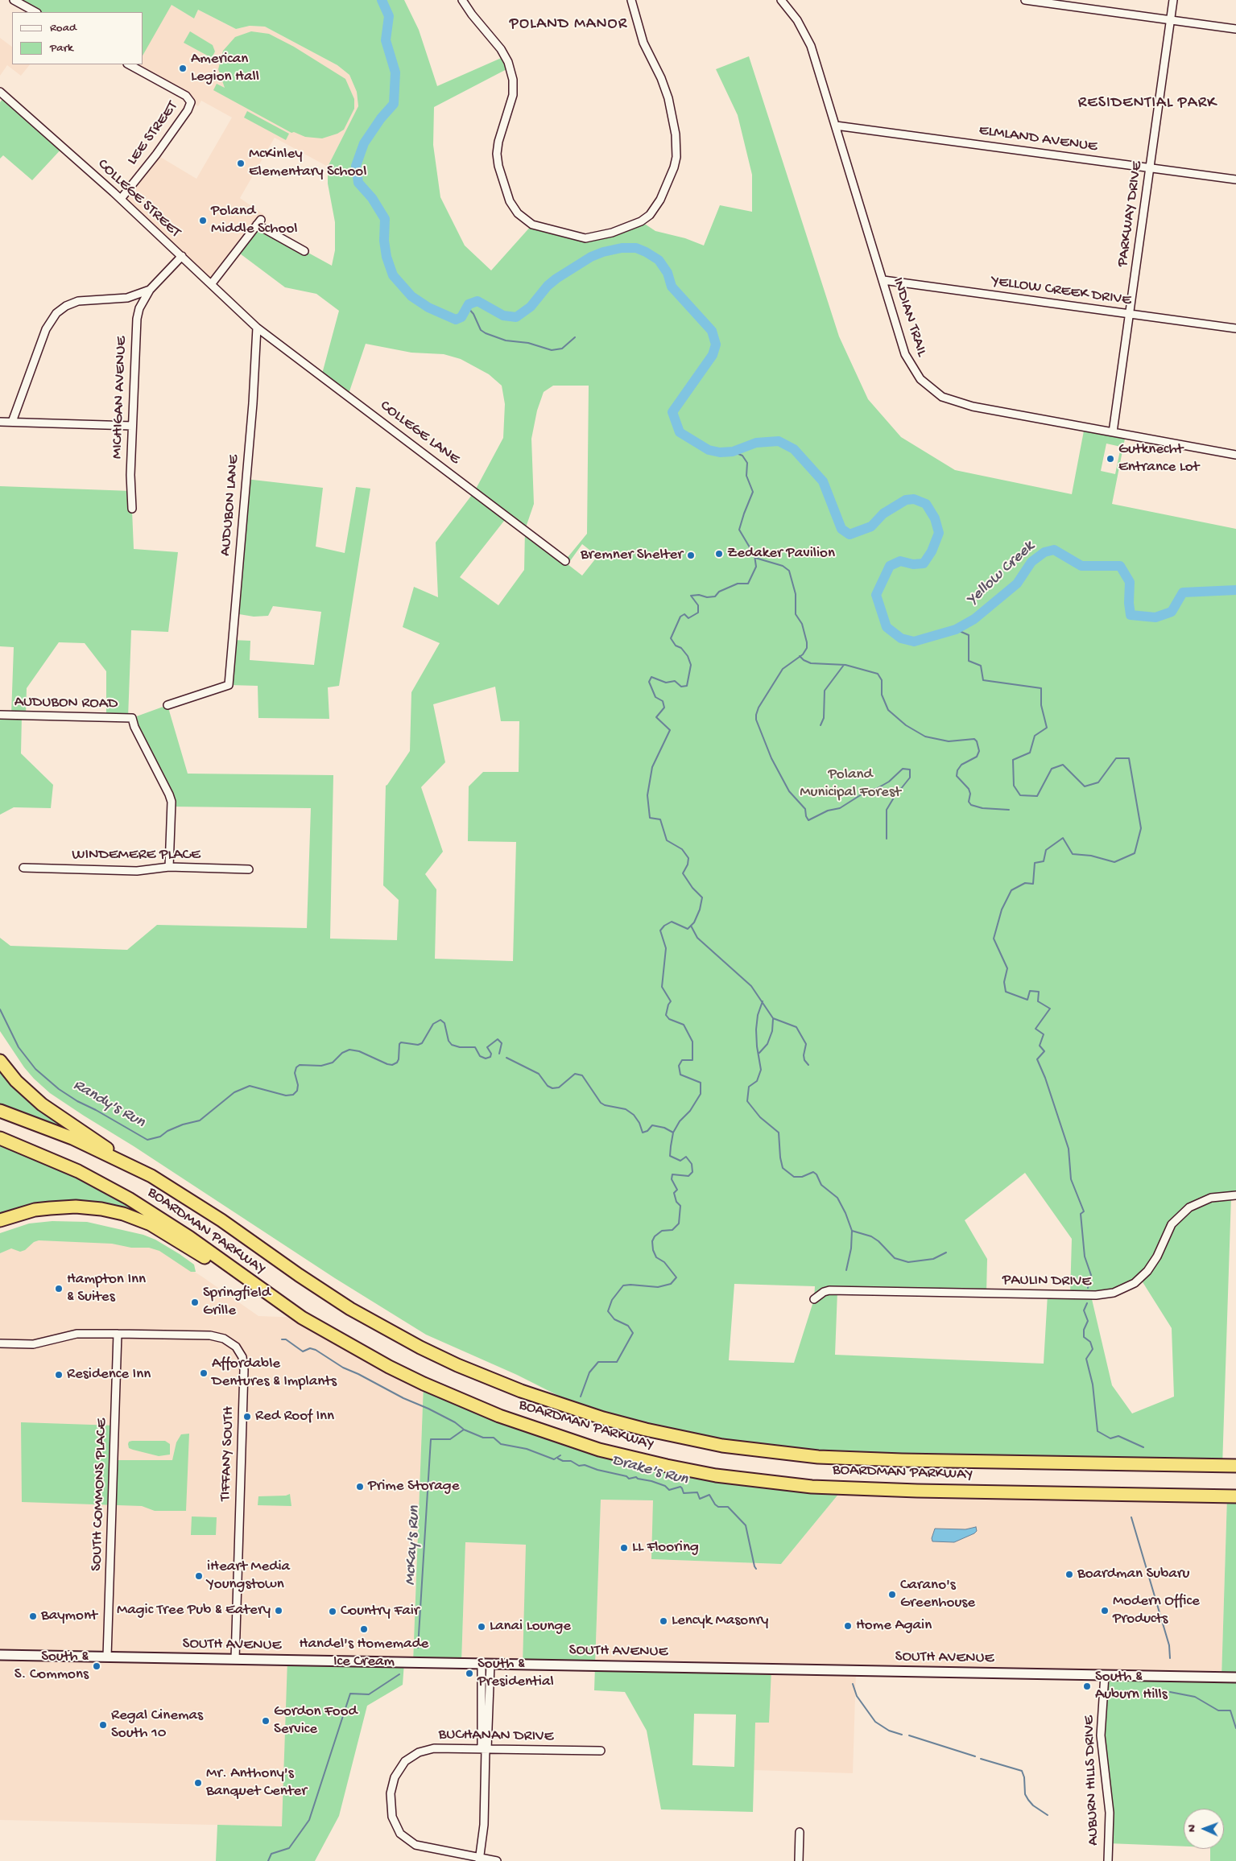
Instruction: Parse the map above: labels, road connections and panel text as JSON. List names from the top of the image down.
{
  "streets": {
    "highway": ["BOARDMAN PARKWAY"],
    "main road": ["SOUTH AVENUE"],
    "street": [
      "LEE STREET",
      "ELMLAND AVENUE",
      "COLLEGE STREET",
      "PARKWAY DRIVE",
      "YELLOW CREEK DRIVE",
      "INDIAN TRAIL",
      "MICHIGAN AVENUE",
      "COLLEGE LANE",
      "AUDUBON LANE",
      "AUDUBON ROAD",
      "WINDEMERE PLACE",
      "PAULIN DRIVE",
      "TIFFANY SOUTH",
      "SOUTH COMMONS PLACE",
      "BUCHANAN DRIVE",
      "AUBURN HILLS DRIVE"
    ]
  },
  "crossings": [
    ["LEE STREET", "COLLEGE STREET"],
    ["ELMLAND AVENUE", "PARKWAY DRIVE"],
    ["ELMLAND AVENUE", "INDIAN TRAIL"],
    ["COLLEGE STREET", "COLLEGE LANE"],
    ["COLLEGE STREET", "AUDUBON LANE"],
    ["PARKWAY DRIVE", "YELLOW CREEK DRIVE"],
    ["PARKWAY DRIVE", "INDIAN TRAIL"],
    ["YELLOW CREEK DRIVE", "INDIAN TRAIL"],
    ["COLLEGE LANE", "AUDUBON LANE"],
    ["AUDUBON ROAD", "WINDEMERE PLACE"],
    ["TIFFANY SOUTH", "SOUTH COMMONS PLACE"],
    ["TIFFANY SOUTH", "SOUTH AVENUE"],
    ["SOUTH COMMONS PLACE", "SOUTH AVENUE"],
    ["SOUTH AVENUE", "AUBURN HILLS DRIVE"]
  ],
  "districts": ["POLAND MANOR", "RESIDENTIAL PARK"],
  "water": [
    "Yellow Creek",
    "Randy's Run",
    "Drake's Run",
    "McKay's Run"
  ],
  "parks": ["Poland Municipal Forest"],
  "places": [
    "American Legion Hall",
    "McKinley Elementary School",
    "Poland Middle School",
    "Gutknecht Entrance Lot",
    "Zedaker Pavilion",
    "Bremner Shelter",
    "Hampton Inn & Suites",
    "Springfield Grille",
    "Affordable Dentures & Implants",
    "Residence Inn",
    "Red Roof Inn",
    "Prime Storage",
    "LL Flooring",
    "Boardman Subaru",
    "iHeart Media Youngstown",
    "Carano's Greenhouse",
    "Magic Tree Pub & Eatery",
    "Modern Office Products",
    "Country Fair",
    "Baymont",
    "Lencyk Masonry",
    "Home Again",
    "Lanai Lounge",
    "Handel's Homemade Ice Cream",
    "South & S. Commons",
    "South & Presidential",
    "South & Auburn Hills",
    "Gordon Food Service",
    "Regal Cinemas South 10",
    "Mr. Anthony's Banquet Center"
  ],
  "legend": ["Road", "Park"],
  "north": "left"
}
